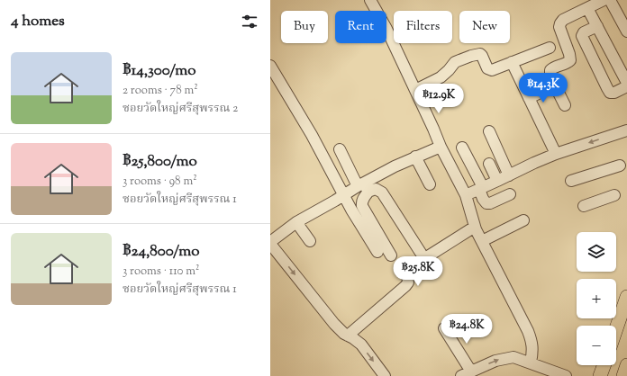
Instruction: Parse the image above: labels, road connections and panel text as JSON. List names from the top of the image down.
{
  "page": {
    "heading": "4 homes",
    "chip": [
      "Buy",
      "Rent",
      "Filters",
      "New"
    ],
    "list": [
      {
        "name": "฿14,300/mo",
        "note": "2 rooms · 78 m² · ซอยวัดใหญ่ศรีสุพรรณ 2"
      },
      {
        "name": "฿25,800/mo",
        "note": "3 rooms · 98 m² · ซอยวัดใหญ่ศรีสุพรรณ 1"
      },
      {
        "name": "฿24,800/mo",
        "note": "3 rooms · 110 m² · ซอยวัดใหญ่ศรีสุพรรณ 1"
      }
    ],
    "price": [
      "฿14.3K",
      "฿12.9K",
      "฿25.8K",
      "฿24.8K"
    ],
    "map_buttons": ["+", "−"]
  }
}
